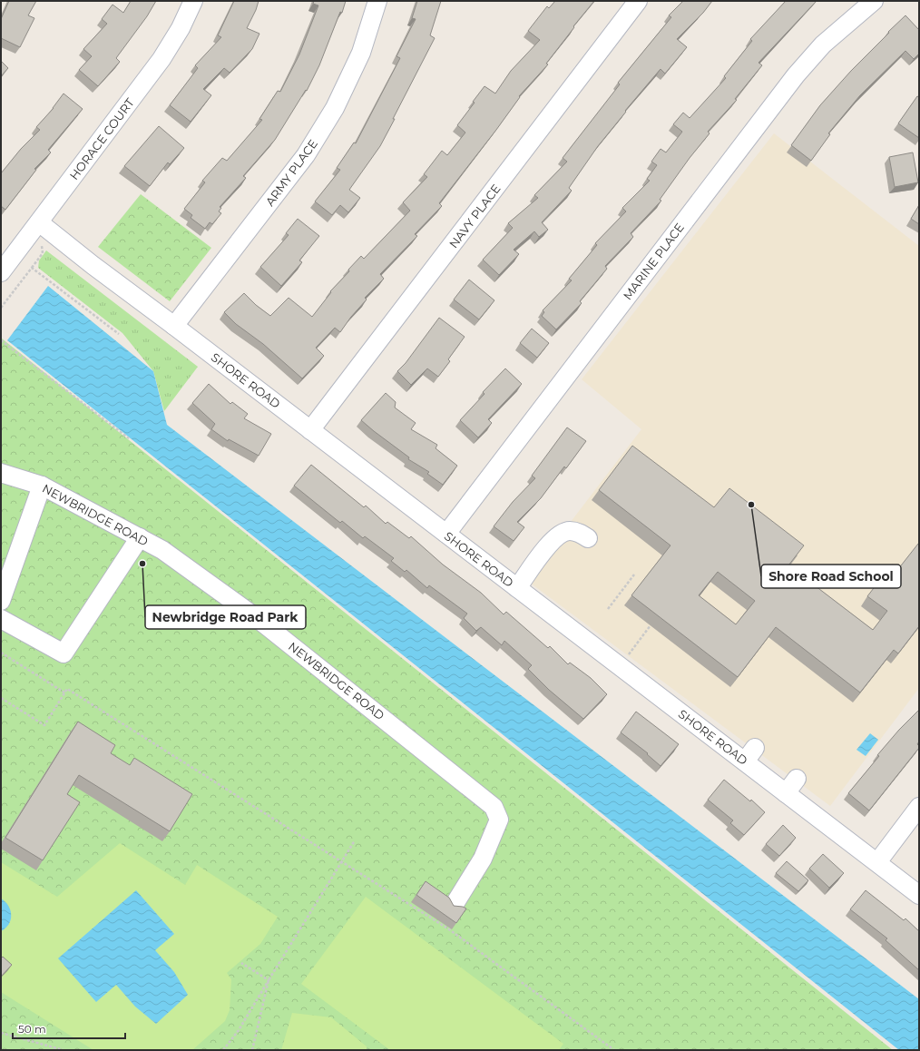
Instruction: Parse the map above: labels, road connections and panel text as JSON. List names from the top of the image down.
{
  "streets": {
    "street": [
      "HORACE COURT",
      "ARMY PLACE",
      "NAVY PLACE",
      "MARINE PLACE",
      "SHORE ROAD",
      "NEWBRIDGE ROAD"
    ]
  },
  "crossings": [
    ["HORACE COURT", "SHORE ROAD"],
    ["ARMY PLACE", "SHORE ROAD"],
    ["NAVY PLACE", "SHORE ROAD"],
    ["MARINE PLACE", "SHORE ROAD"]
  ],
  "places": ["Shore Road School", "Newbridge Road Park"],
  "scale_bar": "50 m"
}
